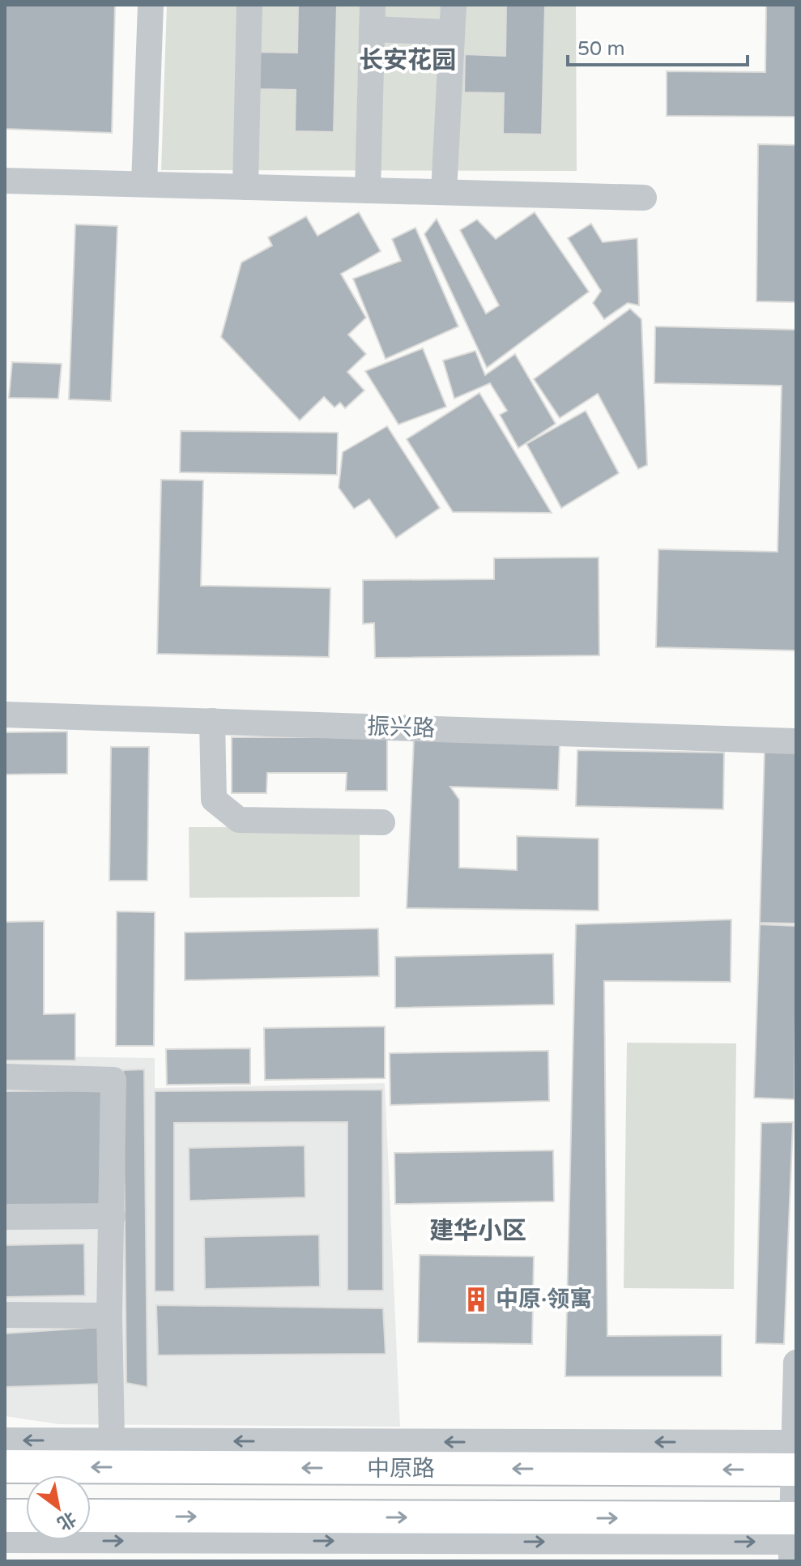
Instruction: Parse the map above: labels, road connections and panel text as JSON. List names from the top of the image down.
{
  "streets": {
    "main road": ["中原路"],
    "street": ["振兴路"]
  },
  "districts": ["长安花园", "建华小区"],
  "places": {
    "building": ["中原·领寓"]
  },
  "scale_bar": "50 m",
  "north": "bottom right"
}
